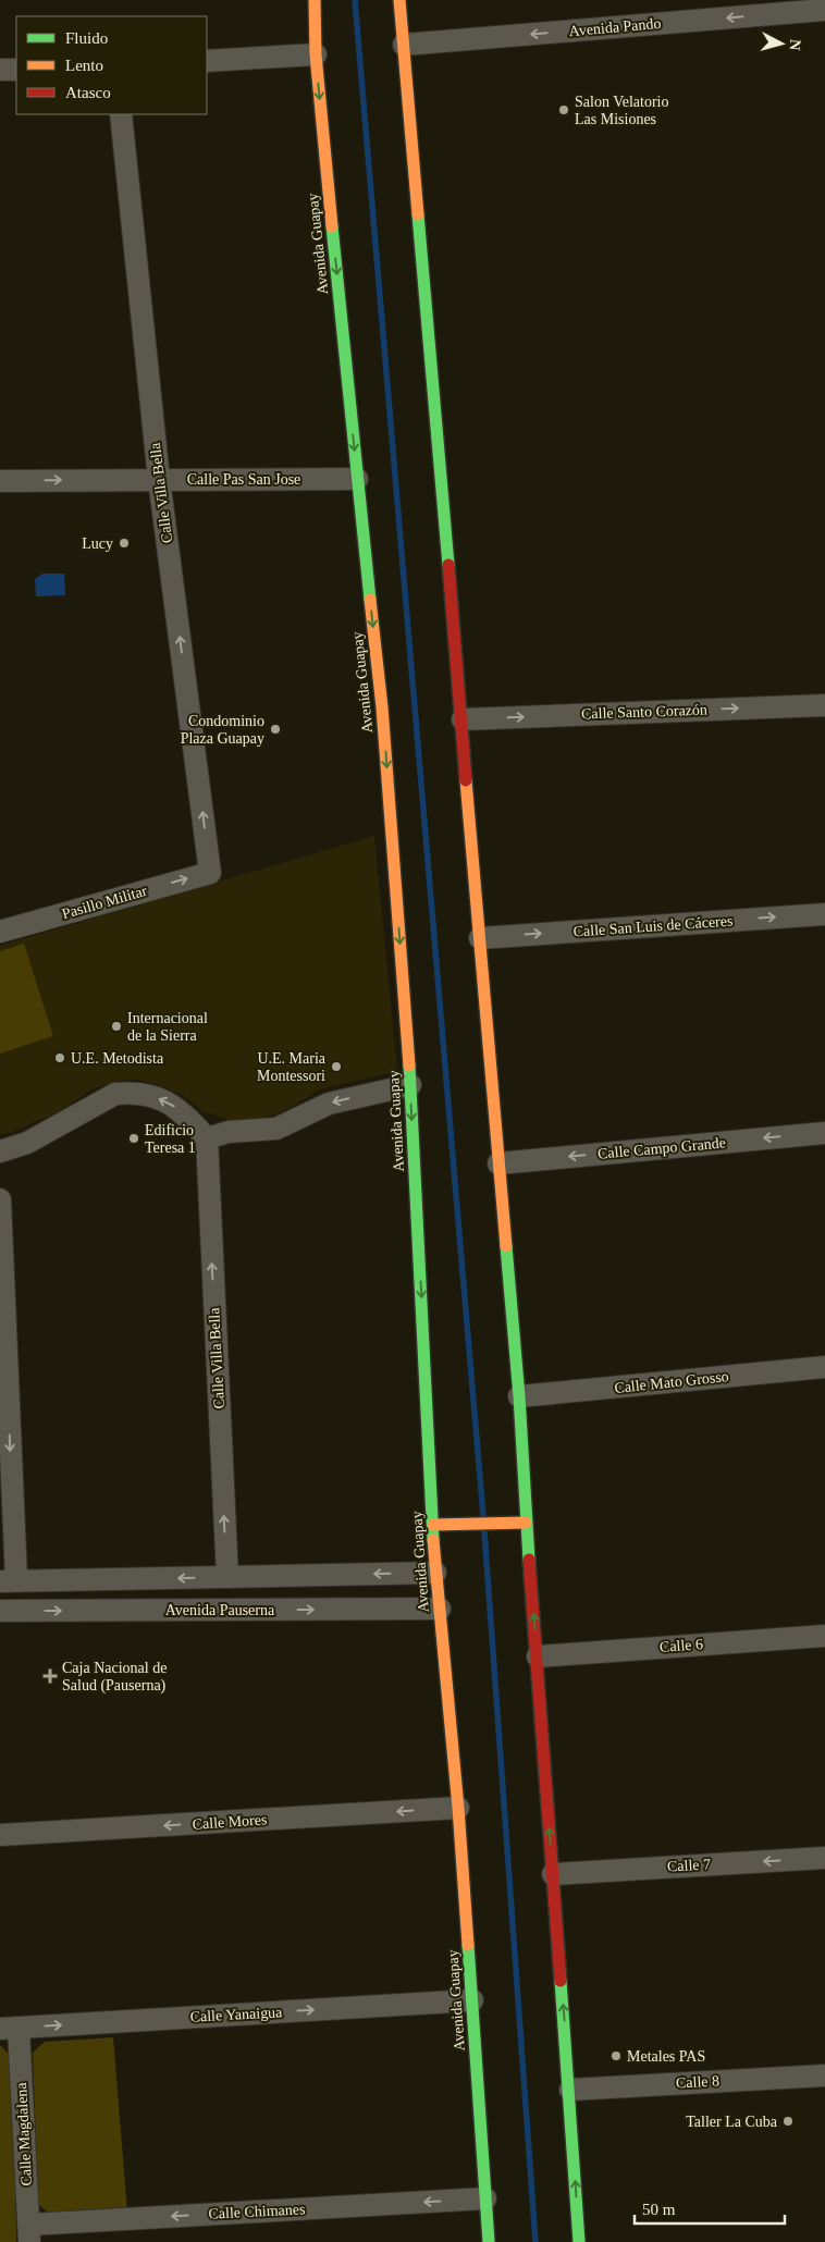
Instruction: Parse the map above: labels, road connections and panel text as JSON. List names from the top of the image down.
{
  "streets": {
    "main road": ["Avenida Guapay"],
    "street": [
      "Avenida Pando",
      "Calle Pas San Jose",
      "Calle Villa Bella",
      "Calle Santo Corazón",
      "Pasillo Militar",
      "Calle San Luis de Cáceres",
      "Calle Campo Grande",
      "Calle Mato Grosso",
      "Avenida Pauserna",
      "Calle 6",
      "Calle Mores",
      "Calle 7",
      "Calle Yanaigua",
      "Calle 8",
      "Calle Magdalena",
      "Calle Chimanes"
    ]
  },
  "crossings": [
    ["Avenida Guapay", "Calle Pas San Jose"],
    ["Avenida Guapay", "Avenida Pauserna"],
    ["Avenida Guapay", "Calle Mores"],
    ["Avenida Guapay", "Calle Yanaigua"],
    ["Avenida Guapay", "Calle Chimanes"],
    ["Calle Pas San Jose", "Calle Villa Bella"],
    ["Calle Villa Bella", "Pasillo Militar"],
    ["Calle Villa Bella", "Avenida Pauserna"],
    ["Calle Yanaigua", "Calle Magdalena"],
    ["Calle Magdalena", "Calle Chimanes"]
  ],
  "one_way": [
    "Avenida Pando",
    "Calle Pas San Jose",
    "Calle Villa Bella",
    "Calle Santo Corazón",
    "Pasillo Militar",
    "Calle San Luis de Cáceres",
    "Calle Campo Grande",
    "Calle Mores",
    "Calle 7",
    "Calle Yanaigua",
    "Calle Chimanes"
  ],
  "places": {
    "other": [
      "Salon Velatorio Las Misiones",
      "Lucy",
      "Condominio Plaza Guapay",
      "Internacional de la Sierra",
      "U.E. Metodista",
      "U.E. Maria Montessori",
      "Edificio Teresa 1",
      "Metales PAS",
      "Taller La Cuba"
    ],
    "health": ["Caja Nacional de Salud (Pauserna)"]
  },
  "legend": ["Fluido", "Lento", "Atasco"],
  "scale_bar": "50 m",
  "north": "right"
}
